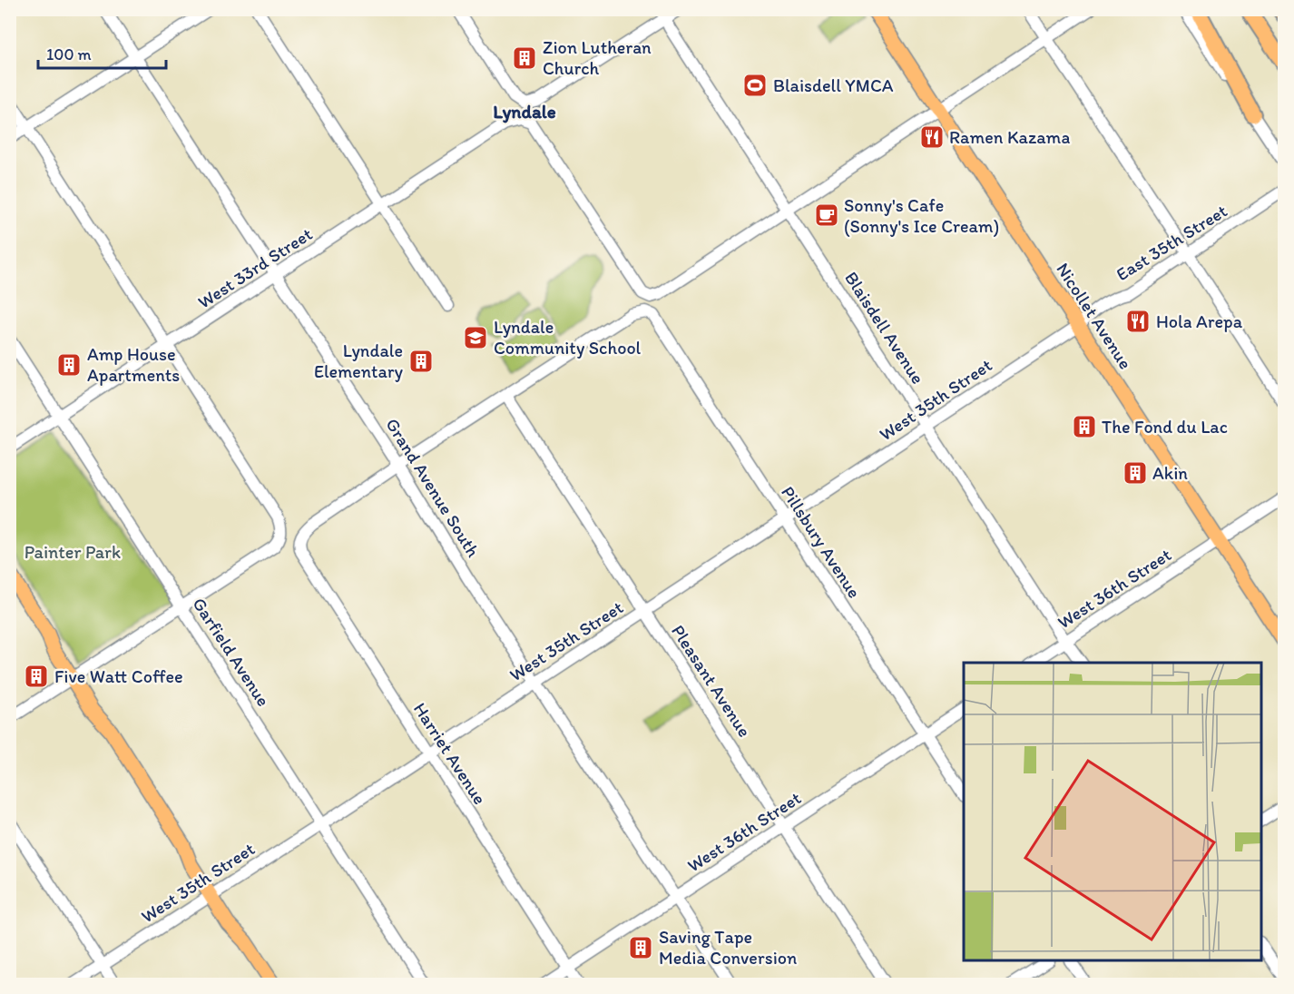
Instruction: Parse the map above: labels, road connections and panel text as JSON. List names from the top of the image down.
{
  "streets": {
    "main road": ["Nicollet Avenue"],
    "street": [
      "East 35th Street",
      "West 33rd Street",
      "Blaisdell Avenue",
      "West 35th Street",
      "Grand Avenue South",
      "Pillsbury Avenue",
      "West 36th Street",
      "Garfield Avenue",
      "Pleasant Avenue",
      "Harriet Avenue"
    ]
  },
  "crossings": [
    ["East 35th Street", "Nicollet Avenue"],
    ["East 35th Street", "West 35th Street"],
    ["West 33rd Street", "Blaisdell Avenue"],
    ["West 33rd Street", "Grand Avenue South"],
    ["West 33rd Street", "Garfield Avenue"],
    ["Nicollet Avenue", "West 35th Street"],
    ["Nicollet Avenue", "West 36th Street"],
    ["Blaisdell Avenue", "West 35th Street"],
    ["Blaisdell Avenue", "West 36th Street"],
    ["West 35th Street", "Grand Avenue South"],
    ["West 35th Street", "Pillsbury Avenue"],
    ["West 35th Street", "Garfield Avenue"],
    ["West 35th Street", "Pleasant Avenue"],
    ["West 35th Street", "Harriet Avenue"],
    ["Grand Avenue South", "West 36th Street"],
    ["Grand Avenue South", "Harriet Avenue"],
    ["Pillsbury Avenue", "West 36th Street"],
    ["Pillsbury Avenue", "Pleasant Avenue"],
    ["West 36th Street", "Pleasant Avenue"],
    ["West 36th Street", "Harriet Avenue"]
  ],
  "districts": ["Lyndale"],
  "parks": ["Painter Park"],
  "places": {
    "building": [
      "Zion Lutheran Church",
      "Lyndale Elementary",
      "Amp House Apartments",
      "The Fond du Lac",
      "Akin",
      "Five Watt Coffee",
      "Saving Tape Media Conversion"
    ],
    "sports": ["Blaisdell YMCA"],
    "restaurant": ["Ramen Kazama", "Hola Arepa"],
    "cafe": ["Sonny's Cafe (Sonny's Ice Cream)"],
    "school or university": ["Lyndale Community School"]
  },
  "scale_bar": "100 m"
}
